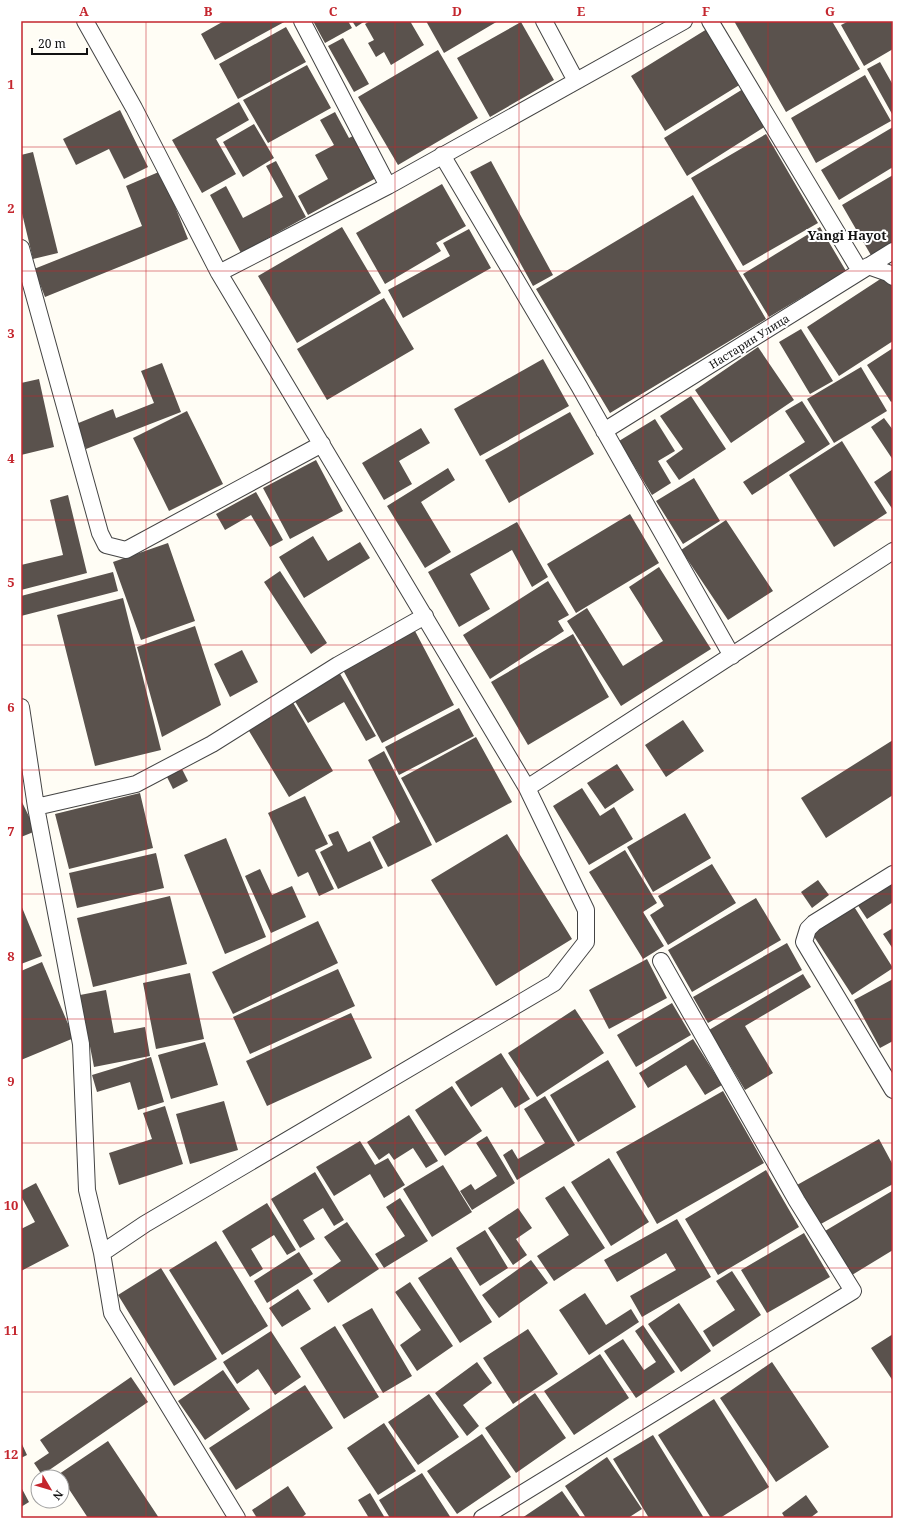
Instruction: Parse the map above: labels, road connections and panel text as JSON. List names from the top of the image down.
{
  "streets": {
    "street": ["Настарин Улица"]
  },
  "districts": ["Yangi Hayot"],
  "scale_bar": "20 m",
  "north": "bottom right",
  "grid": {
    "columns": [
      "A",
      "B",
      "C",
      "D",
      "E",
      "F",
      "G"
    ],
    "rows": [
      "1",
      "2",
      "3",
      "4",
      "5",
      "6",
      "7",
      "8",
      "9",
      "10",
      "11",
      "12"
    ]
  }
}
